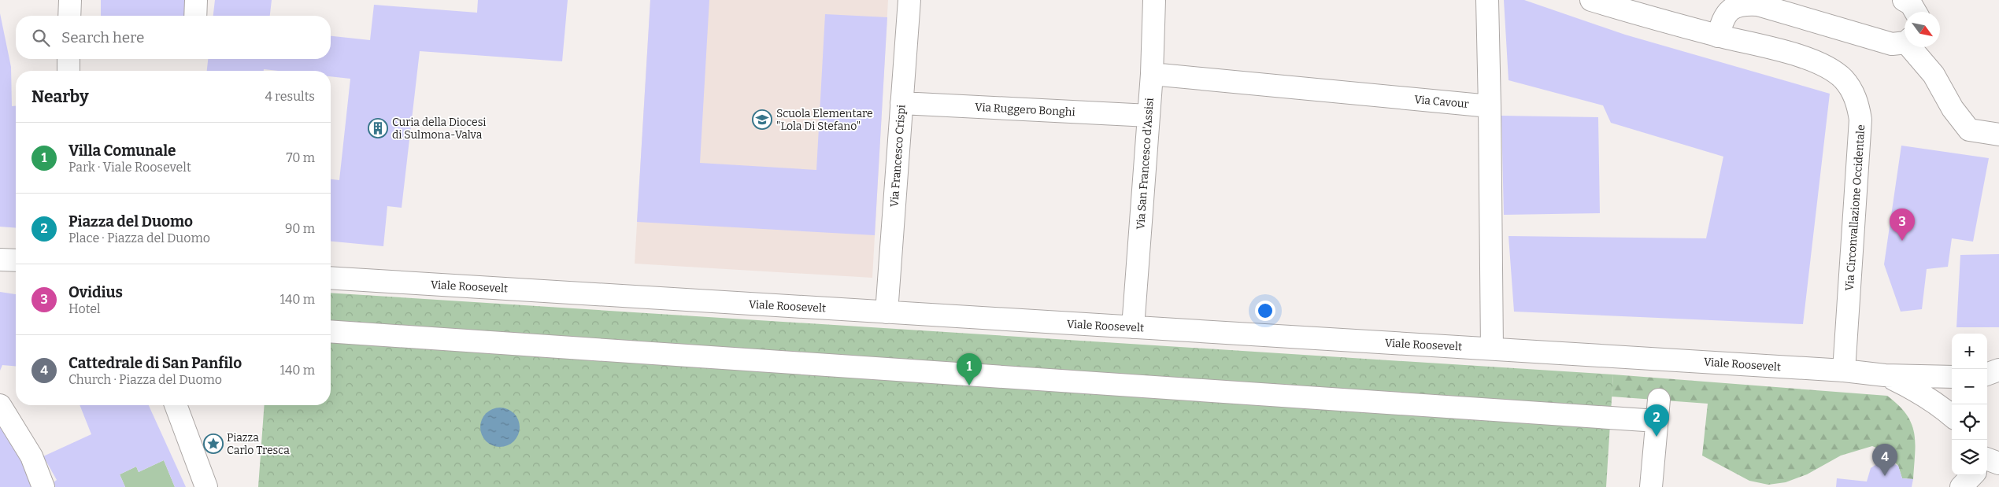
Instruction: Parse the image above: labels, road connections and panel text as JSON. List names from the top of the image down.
{
  "streets": {
    "street": [
      "Via Cavour",
      "Via Ruggero Bonghi",
      "Via Francesco Crispi",
      "Via San Francesco d'Assisi",
      "Via Circonvallazione Occidentale",
      "Viale Roosevelt"
    ]
  },
  "crossings": [
    ["Via Cavour", "Via San Francesco d'Assisi"],
    ["Via Ruggero Bonghi", "Via Francesco Crispi"],
    ["Via Ruggero Bonghi", "Via San Francesco d'Assisi"],
    ["Via Francesco Crispi", "Viale Roosevelt"],
    ["Via San Francesco d'Assisi", "Viale Roosevelt"],
    ["Via Circonvallazione Occidentale", "Viale Roosevelt"]
  ],
  "places": {
    "school or university": ["Scuola Elementare \"Lola Di Stefano\""],
    "building": ["Curia della Diocesi di Sulmona-Valva"],
    "place": ["Piazza Carlo Tresca"]
  },
  "north": "bottom right",
  "page": {
    "search": "Search here",
    "heading": ["Nearby", "4 results"],
    "list": [
      {
        "mark": "1",
        "name": "Villa Comunale",
        "note": "Park · Viale Roosevelt",
        "value": "70 m"
      },
      {
        "mark": "2",
        "name": "Piazza del Duomo",
        "note": "Place · Piazza del Duomo",
        "value": "90 m"
      },
      {
        "mark": "3",
        "name": "Ovidius",
        "note": "Hotel",
        "value": "140 m"
      },
      {
        "mark": "4",
        "name": "Cattedrale di San Panfilo",
        "note": "Church · Piazza del Duomo",
        "value": "140 m"
      }
    ],
    "pins": [
      "3",
      "1",
      "2",
      "4"
    ],
    "map_buttons": ["+", "−"]
  }
}
